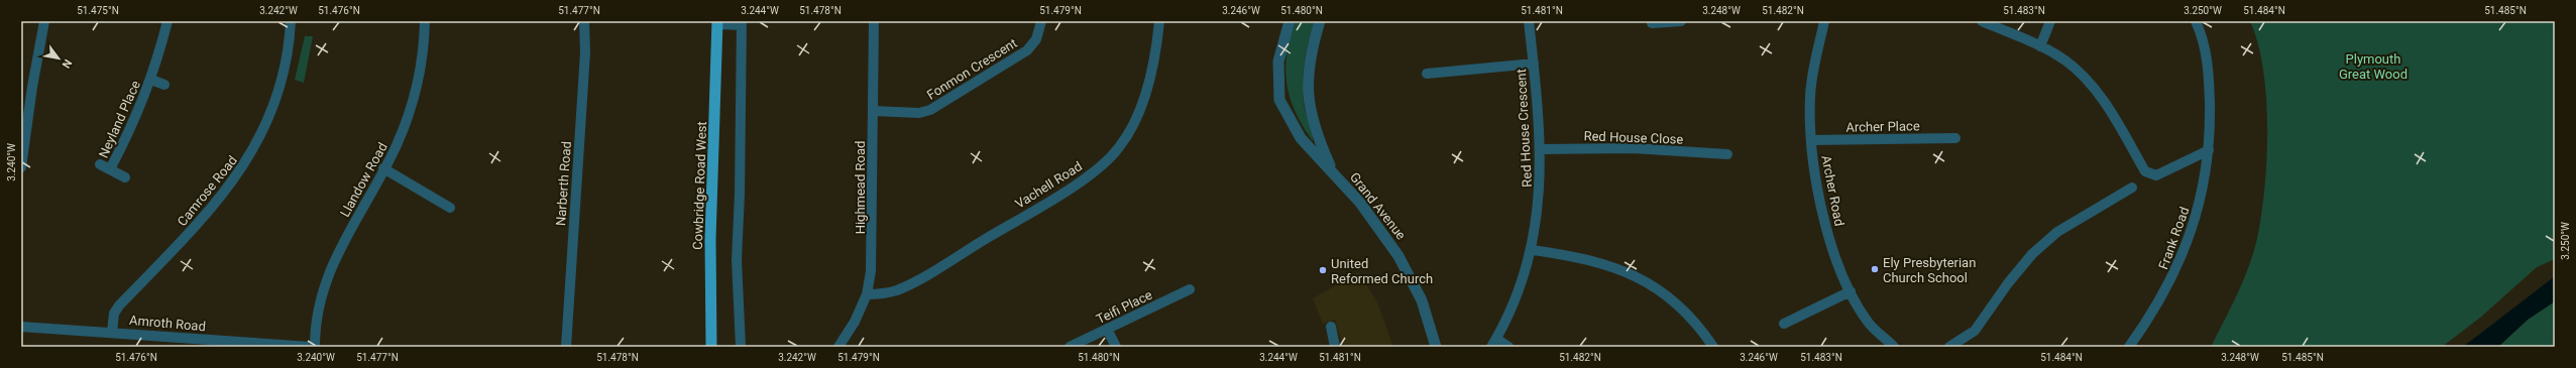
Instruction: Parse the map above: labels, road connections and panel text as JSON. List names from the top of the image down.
{
  "streets": {
    "highway": ["Cowbridge Road West"],
    "street": [
      "Fonmon Crescent",
      "Neyland Place",
      "Archer Place",
      "Red House Crescent",
      "Red House Close",
      "Llandow Road",
      "Narberth Road",
      "Vachell Road",
      "Highmead Road",
      "Camrose Road",
      "Archer Road",
      "Grand Avenue",
      "Frank Road",
      "Teifi Place",
      "Amroth Road"
    ]
  },
  "crossings": [
    ["Fonmon Crescent", "Highmead Road"],
    ["Archer Place", "Archer Road"],
    ["Red House Crescent", "Red House Close"],
    ["Vachell Road", "Highmead Road"],
    ["Camrose Road", "Amroth Road"]
  ],
  "parks": ["Plymouth Great Wood"],
  "places": ["Ely Presbyterian Church School", "United Reformed Church"],
  "north": "bottom right",
  "coordinates": [
    "51.475°N",
    "3.242°W",
    "51.476°N",
    "51.477°N",
    "3.244°W",
    "51.478°N",
    "51.479°N",
    "3.246°W",
    "51.480°N",
    "51.481°N",
    "3.248°W",
    "51.482°N",
    "51.483°N",
    "3.250°W",
    "51.484°N",
    "51.485°N",
    "3.240°W"
  ]
}
